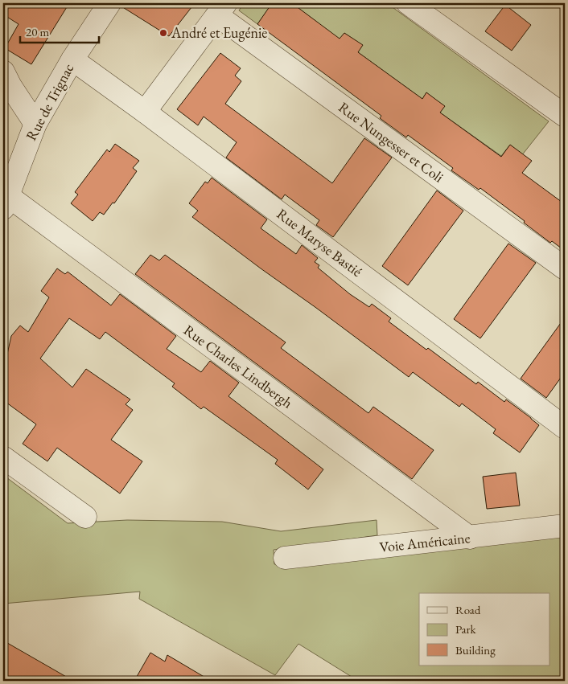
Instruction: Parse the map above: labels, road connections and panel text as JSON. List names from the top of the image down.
{
  "streets": {
    "street": [
      "Rue de Trignac",
      "Rue Nungesser et Coli",
      "Rue Maryse Bastié",
      "Rue Charles Lindbergh",
      "Voie Américaine"
    ]
  },
  "crossings": [
    ["Rue de Trignac", "Rue Maryse Bastié"],
    ["Rue de Trignac", "Rue Charles Lindbergh"],
    ["Rue Charles Lindbergh", "Voie Américaine"]
  ],
  "places": ["André et Eugénie"],
  "legend": ["Road", "Park", "Building"],
  "scale_bar": "20 m"
}
